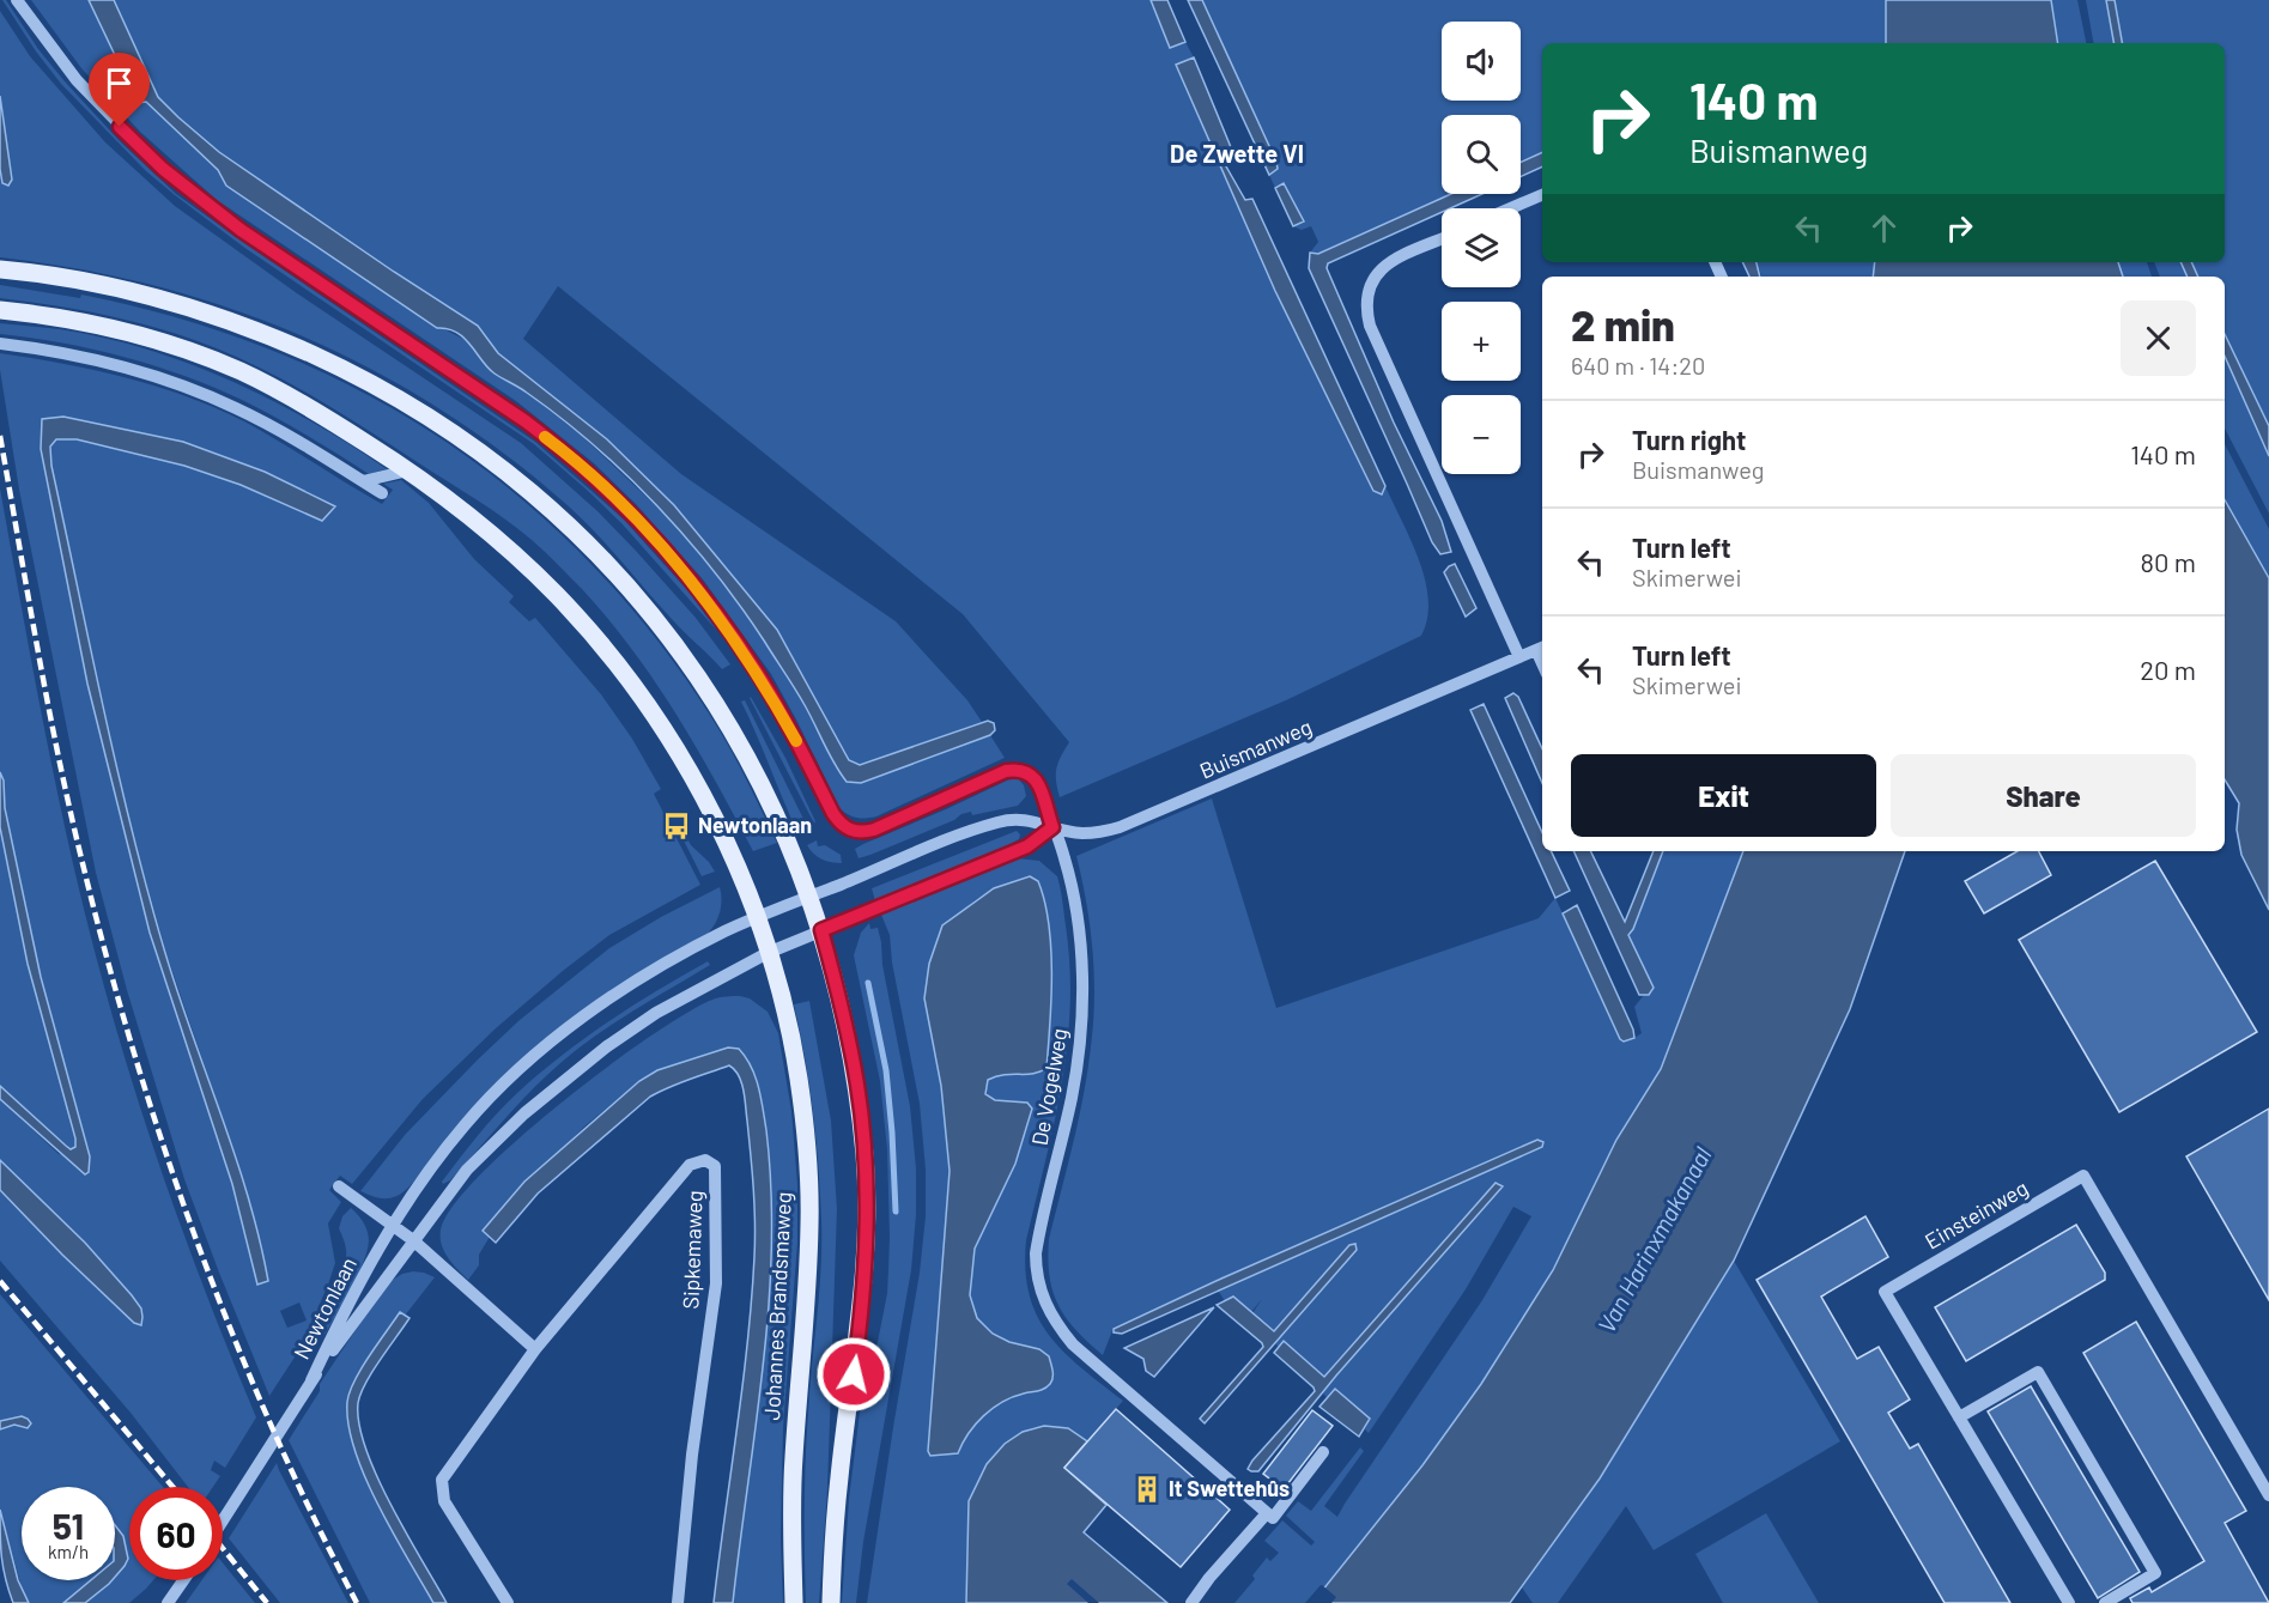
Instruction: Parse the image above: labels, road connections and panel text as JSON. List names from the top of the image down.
{
  "streets": {
    "main road": ["Johannes Brandsmaweg"],
    "street": [
      "Buismanweg",
      "De Vogelweg",
      "Einsteinweg",
      "Sipkemaweg",
      "Newtonlaan"
    ]
  },
  "crossings": [
    ["Buismanweg", "De Vogelweg"],
    ["Buismanweg", "Johannes Brandsmaweg"],
    ["Buismanweg", "Newtonlaan"],
    ["Johannes Brandsmaweg", "Newtonlaan"]
  ],
  "districts": ["De Zwette VI"],
  "water": ["Van Harinxmakanaal"],
  "places": {
    "bus stop": ["Newtonlaan"],
    "building": ["It Swettehûs"]
  },
  "page": {
    "map_buttons": ["+", "−"],
    "turn": ["140 m", "Buismanweg"],
    "heading": ["2 min", "640 m · 14:20"],
    "list": [
      {
        "name": "Turn right",
        "note": "Buismanweg",
        "value": "140 m"
      },
      {
        "name": "Turn left",
        "note": "Skimerwei",
        "value": "80 m"
      },
      {
        "name": "Turn left",
        "note": "Skimerwei",
        "value": "20 m"
      }
    ],
    "buttons": ["Exit", "Share"],
    "speed": "51 km/h",
    "limit": "60"
  }
}
